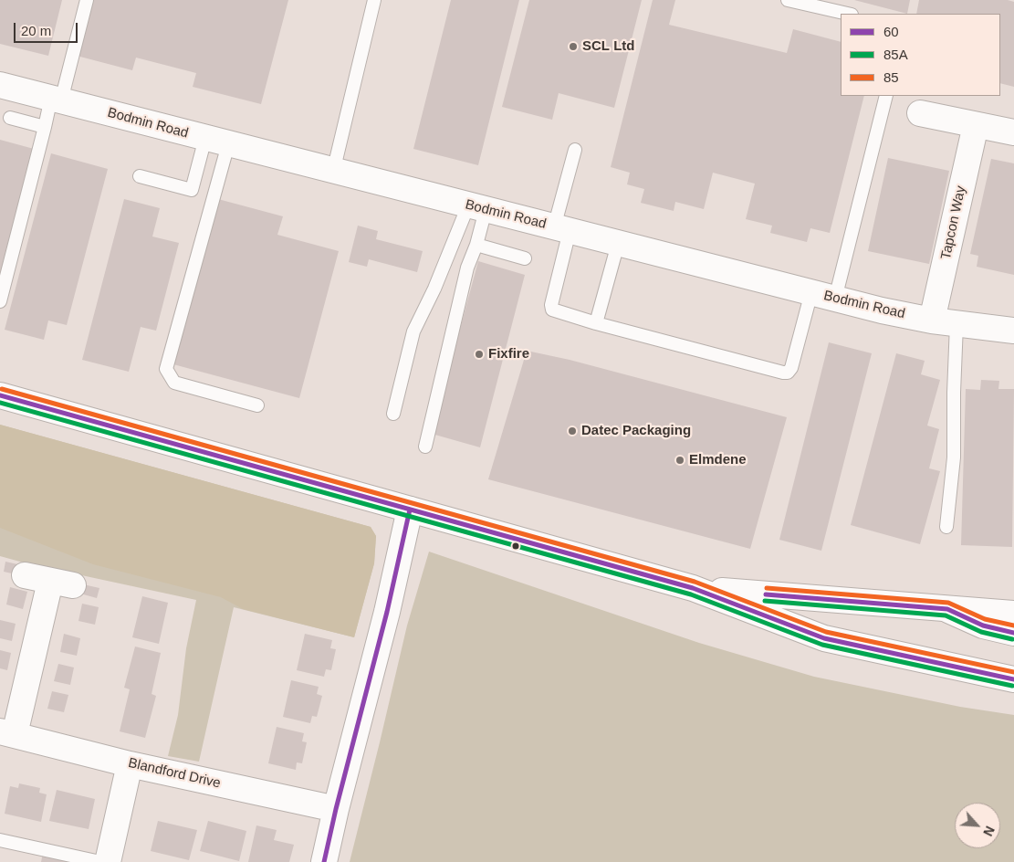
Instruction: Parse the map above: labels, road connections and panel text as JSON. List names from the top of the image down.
{
  "streets": {
    "street": ["Bodmin Road", "Tapcon Way", "Blandford Drive"]
  },
  "crossings": [
    ["Bodmin Road", "Tapcon Way"]
  ],
  "places": [
    "SCL Ltd",
    "Fixfire",
    "Datec Packaging",
    "Elmdene"
  ],
  "lines": ["transit line 85", "transit line 60", "transit line 85A"],
  "legend": ["60", "85A", "85"],
  "scale_bar": "20 m",
  "north": "bottom right"
}
